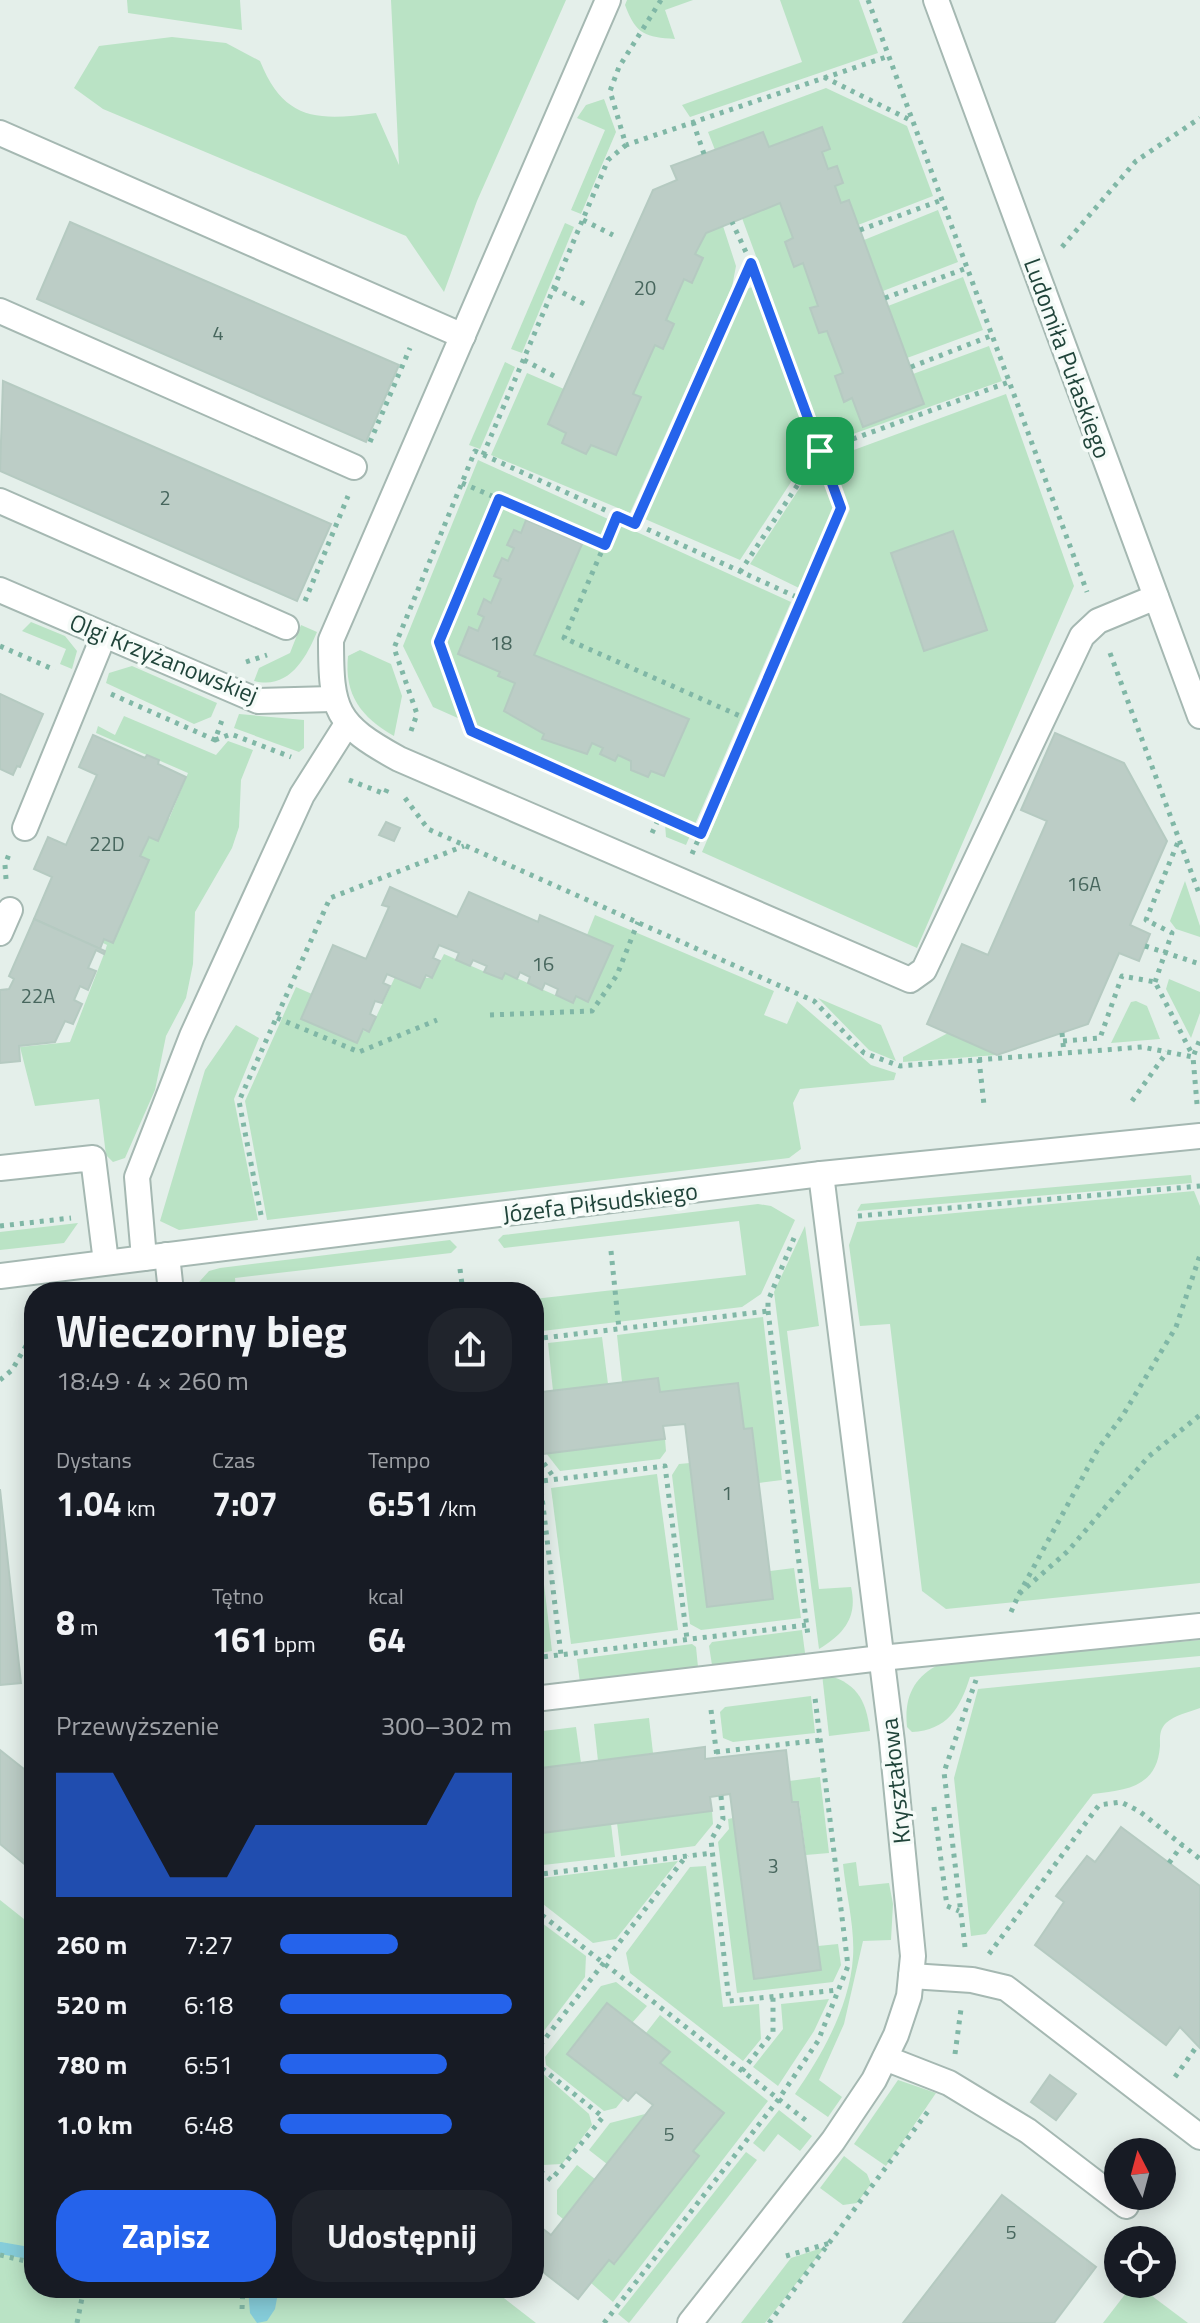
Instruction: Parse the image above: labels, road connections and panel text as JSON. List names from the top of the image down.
{
  "streets": {
    "street": [
      "Ludomiła Pułaskiego",
      "Olgi Krzyżanowskiej",
      "Józefa Piłsudskiego",
      "Kryształowa"
    ]
  },
  "crossings": [
    ["Józefa Piłsudskiego", "Kryształowa"]
  ],
  "house_numbers": [
    "20",
    "4",
    "2",
    "18",
    "22D",
    "16A",
    "16",
    "22A",
    "1",
    "3",
    "5",
    "5"
  ],
  "north": "top",
  "page": {
    "heading": ["Wieczorny bieg", "18:49 · 4 × 260 m"],
    "stats": [
      ["Dystans", "1.04 km"],
      ["Czas", "7:07"],
      ["Tempo", "6:51 /km"],
      ["8 m"],
      ["Tętno", "161 bpm"],
      ["kcal", "64"]
    ],
    "chart": ["Przewyższenie", "300–302 m"],
    "list": [
      {
        "name": "260 m",
        "note": "7:27"
      },
      {
        "name": "520 m",
        "note": "6:18"
      },
      {
        "name": "780 m",
        "note": "6:51"
      },
      {
        "name": "1.0 km",
        "note": "6:48"
      }
    ],
    "buttons": ["Zapisz", "Udostępnij"]
  }
}
